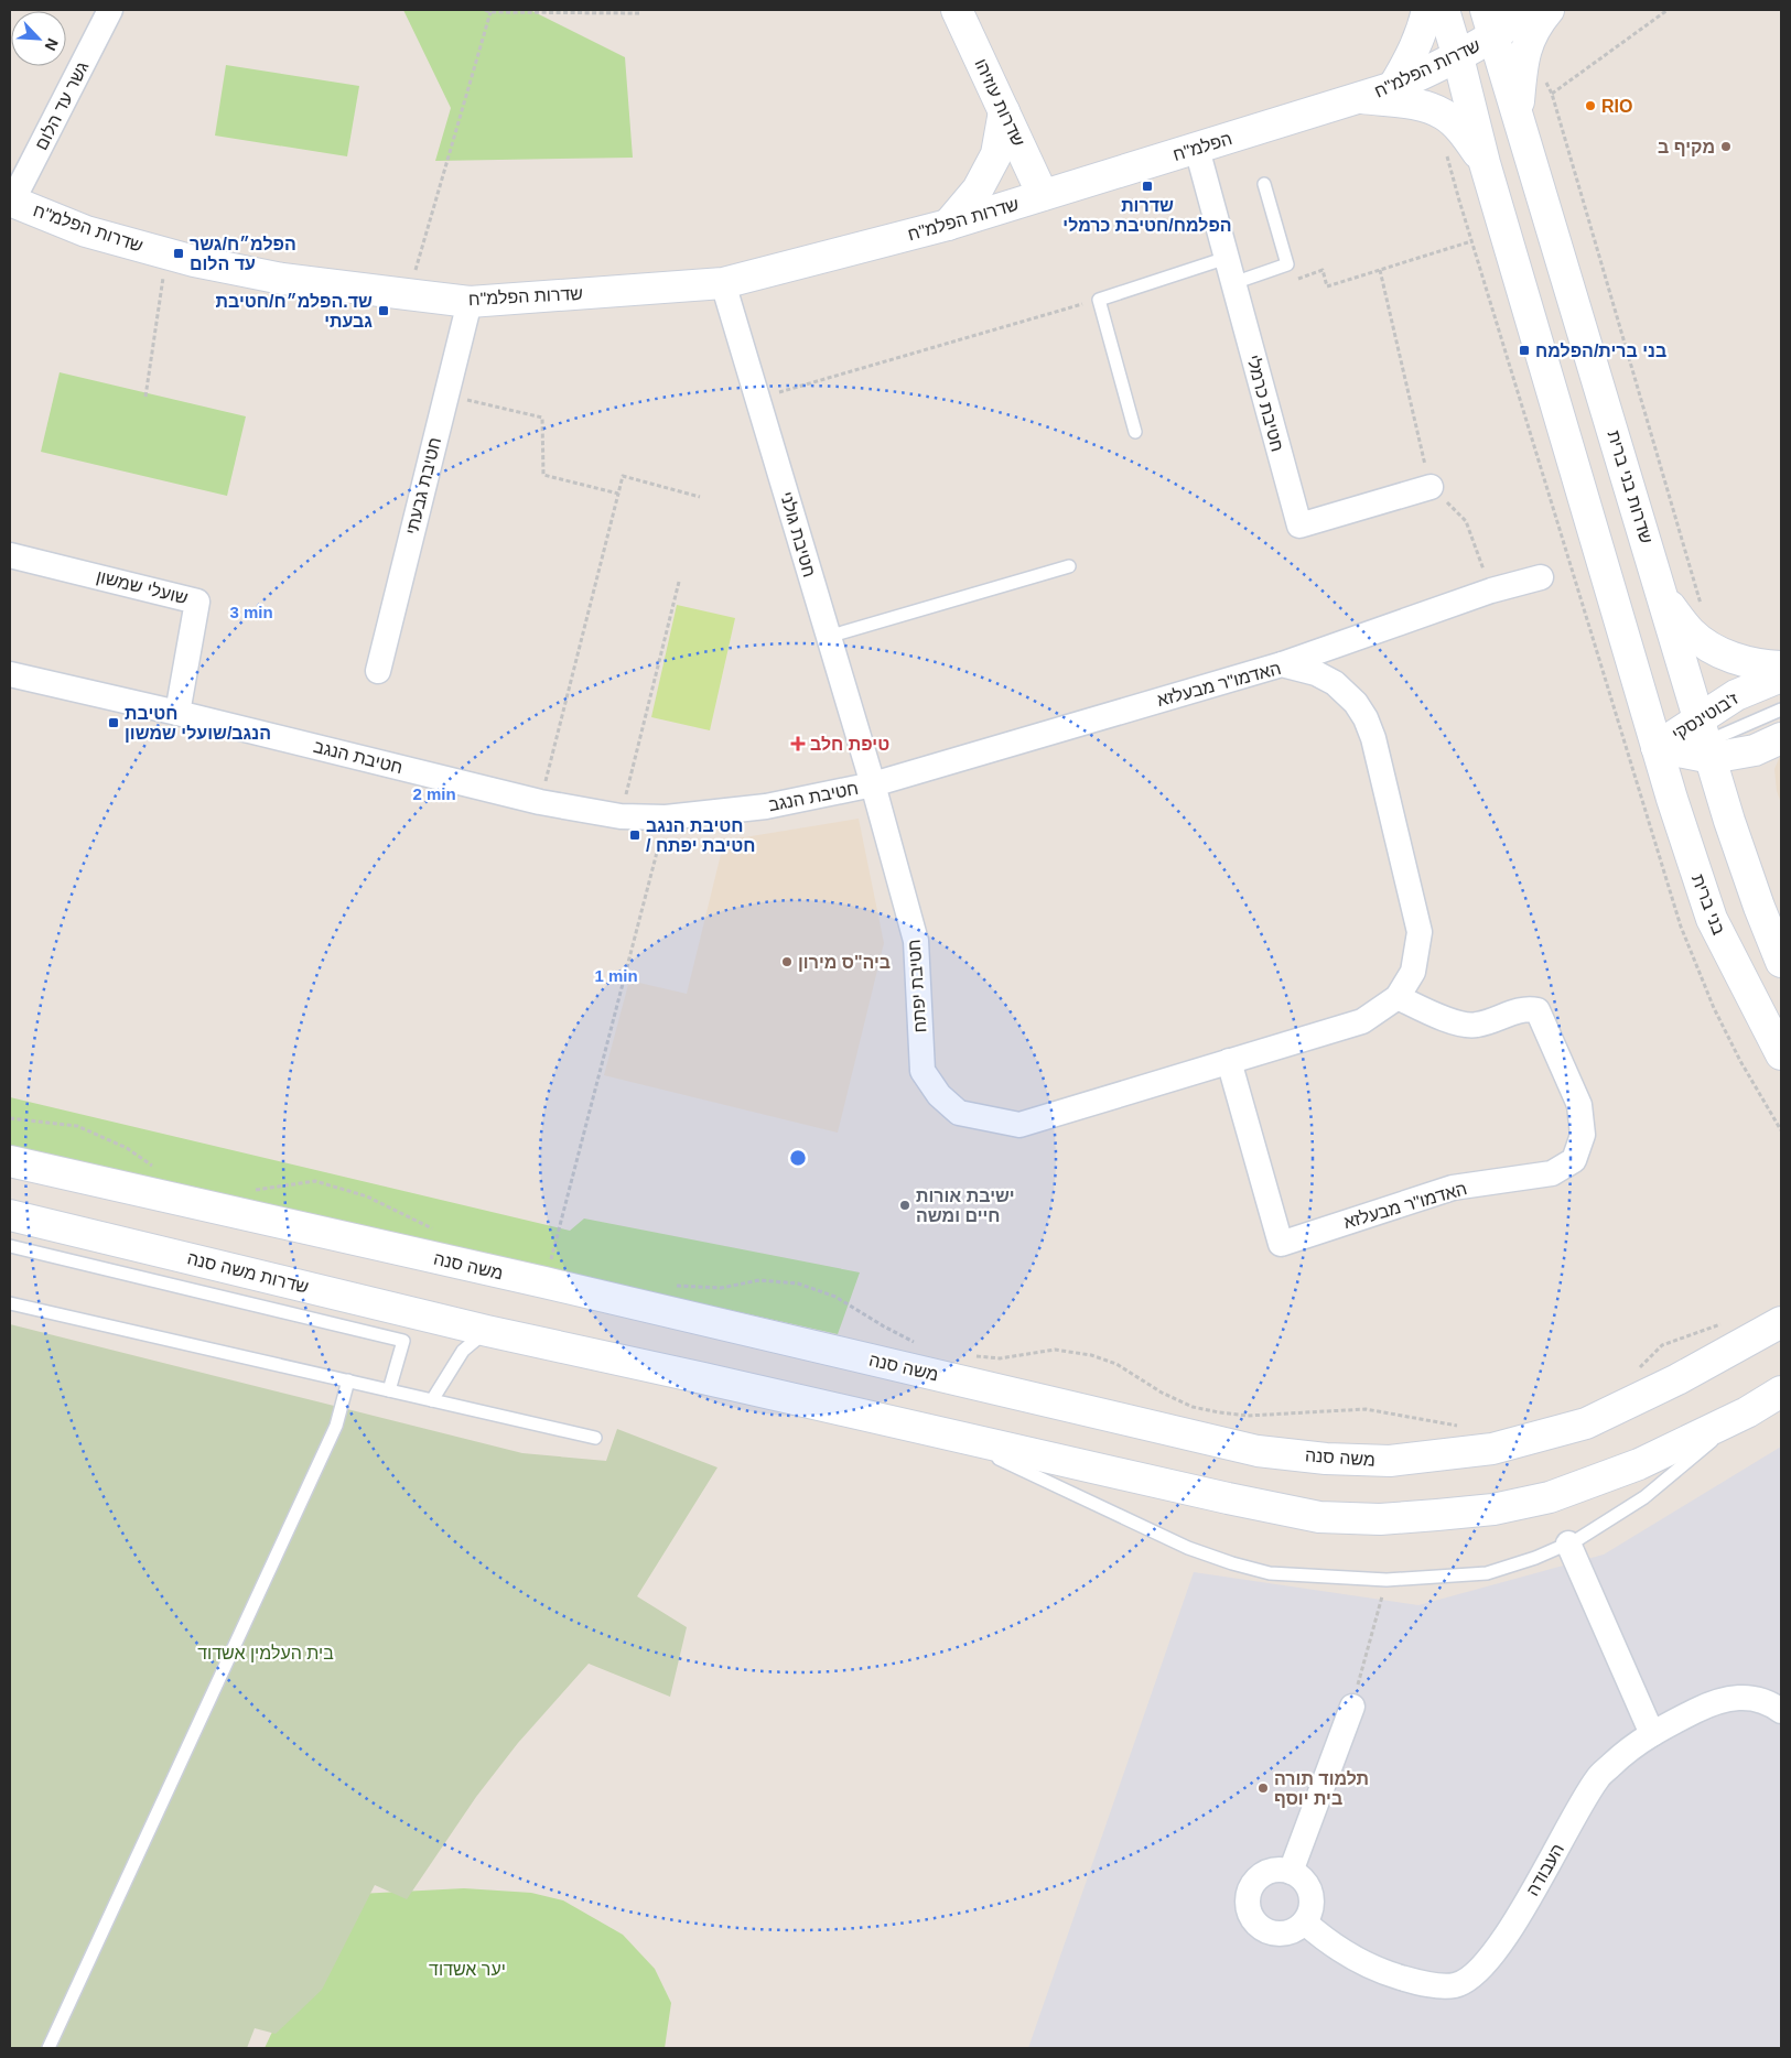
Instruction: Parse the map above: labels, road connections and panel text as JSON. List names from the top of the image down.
{
  "streets": {
    "main road": [
      "שדרות הפלמ\"ח",
      "שדרות עוזיהו",
      "הפלמ\"ח",
      "שדרות בני ברית",
      "ז'בוטינסקי",
      "בני ברית",
      "משה סנה",
      "שדרות משה סנה"
    ],
    "street": [
      "גשר עד הלום",
      "חטיבת כרמלי",
      "חטיבת גבעתי",
      "חטיבת גולני",
      "שועלי שמשון",
      "האדמו\"ר מבעלזא",
      "חטיבת הנגב",
      "חטיבת יפתח",
      "העבודה"
    ]
  },
  "crossings": [
    ["שדרות הפלמ\"ח", "שדרות עוזיהו"],
    ["שדרות הפלמ\"ח", "גשר עד הלום"],
    ["שדרות הפלמ\"ח", "הפלמ\"ח"],
    ["שדרות הפלמ\"ח", "חטיבת גבעתי"],
    ["שדרות הפלמ\"ח", "שדרות בני ברית"],
    ["שדרות הפלמ\"ח", "חטיבת גולני"],
    ["שדרות עוזיהו", "הפלמ\"ח"],
    ["הפלמ\"ח", "חטיבת כרמלי"],
    ["שדרות בני ברית", "ז'בוטינסקי"],
    ["חטיבת גולני", "האדמו\"ר מבעלזא"],
    ["חטיבת גולני", "חטיבת הנגב"],
    ["חטיבת גולני", "חטיבת יפתח"],
    ["שועלי שמשון", "חטיבת הנגב"],
    ["האדמו\"ר מבעלזא", "חטיבת הנגב"],
    ["האדמו\"ר מבעלזא", "חטיבת יפתח"],
    ["ז'בוטינסקי", "בני ברית"],
    ["חטיבת הנגב", "חטיבת יפתח"]
  ],
  "parks": ["בית העלמין אשדוד", "יער אשדוד"],
  "places": {
    "other": [
      "RIO",
      "מקיף ב",
      "ביה\"ס מירון",
      "ישיבת אורות חיים ומשה",
      "תלמוד תורה בית יוסף"
    ],
    "transit": [
      "שדרות הפלמח/חטיבת כרמלי",
      "הפלמ״ח/גשר עד הלום",
      "שד.הפלמ״ח/חטיבת גבעתי",
      "בני ברית/הפלמח",
      "חטיבת הנגב/שועלי שמשון",
      "חטיבת הנגב / חטיבת יפתח"
    ],
    "health": ["טיפת חלב"]
  },
  "north": "bottom right",
  "rings": ["3 min", "2 min", "1 min"]
}
